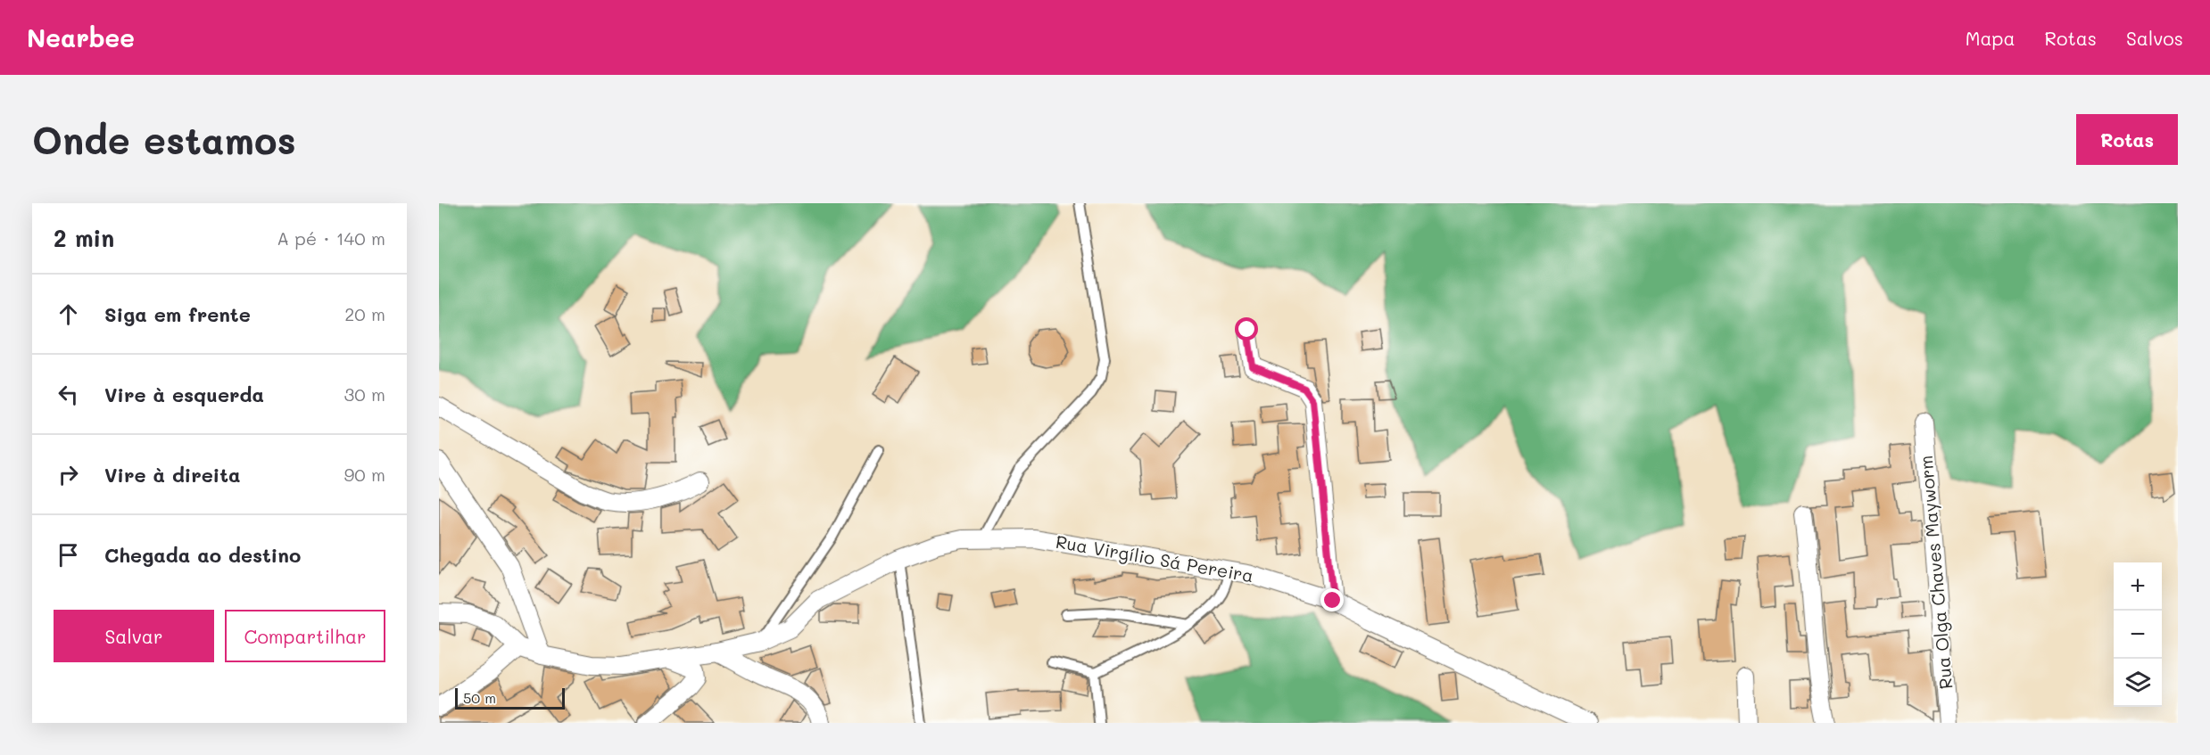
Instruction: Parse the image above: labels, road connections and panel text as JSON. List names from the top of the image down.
{
  "streets": {
    "street": ["Rua Virgílio Sá Pereira", "Rua Olga Chaves Mayworm"]
  },
  "scale_bar": "50 m",
  "page": {
    "header": "Nearbee",
    "nav": ["Mapa", "Rotas", "Salvos"],
    "buttons": [
      "Rotas",
      ["Salvar", "Compartilhar"]
    ],
    "title": "Onde estamos",
    "heading": ["2 min", "A pé · 140 m"],
    "list": [
      ["Siga em frente", "20 m"],
      ["Vire à esquerda", "30 m"],
      ["Vire à direita", "90 m"],
      "Chegada ao destino"
    ],
    "map_buttons": ["+", "−"],
    "scale": "50 m"
  }
}
